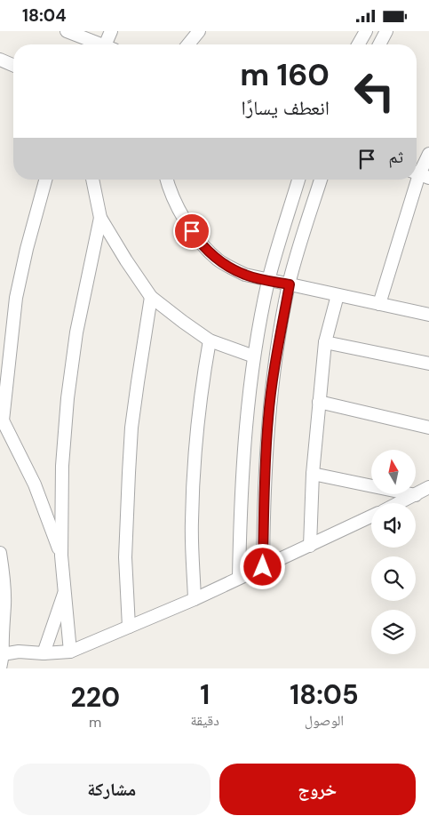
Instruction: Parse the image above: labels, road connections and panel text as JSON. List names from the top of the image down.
{
  "north": "top",
  "page": {
    "status": "18:04",
    "turn": ["160 m", "انعطف يسارًا"],
    "then": "ثم",
    "eta": [
      "18:05",
      "الوصول",
      "1",
      "دقيقة",
      "220",
      "m"
    ],
    "buttons": ["خروج", "مشاركة"]
  }
}
